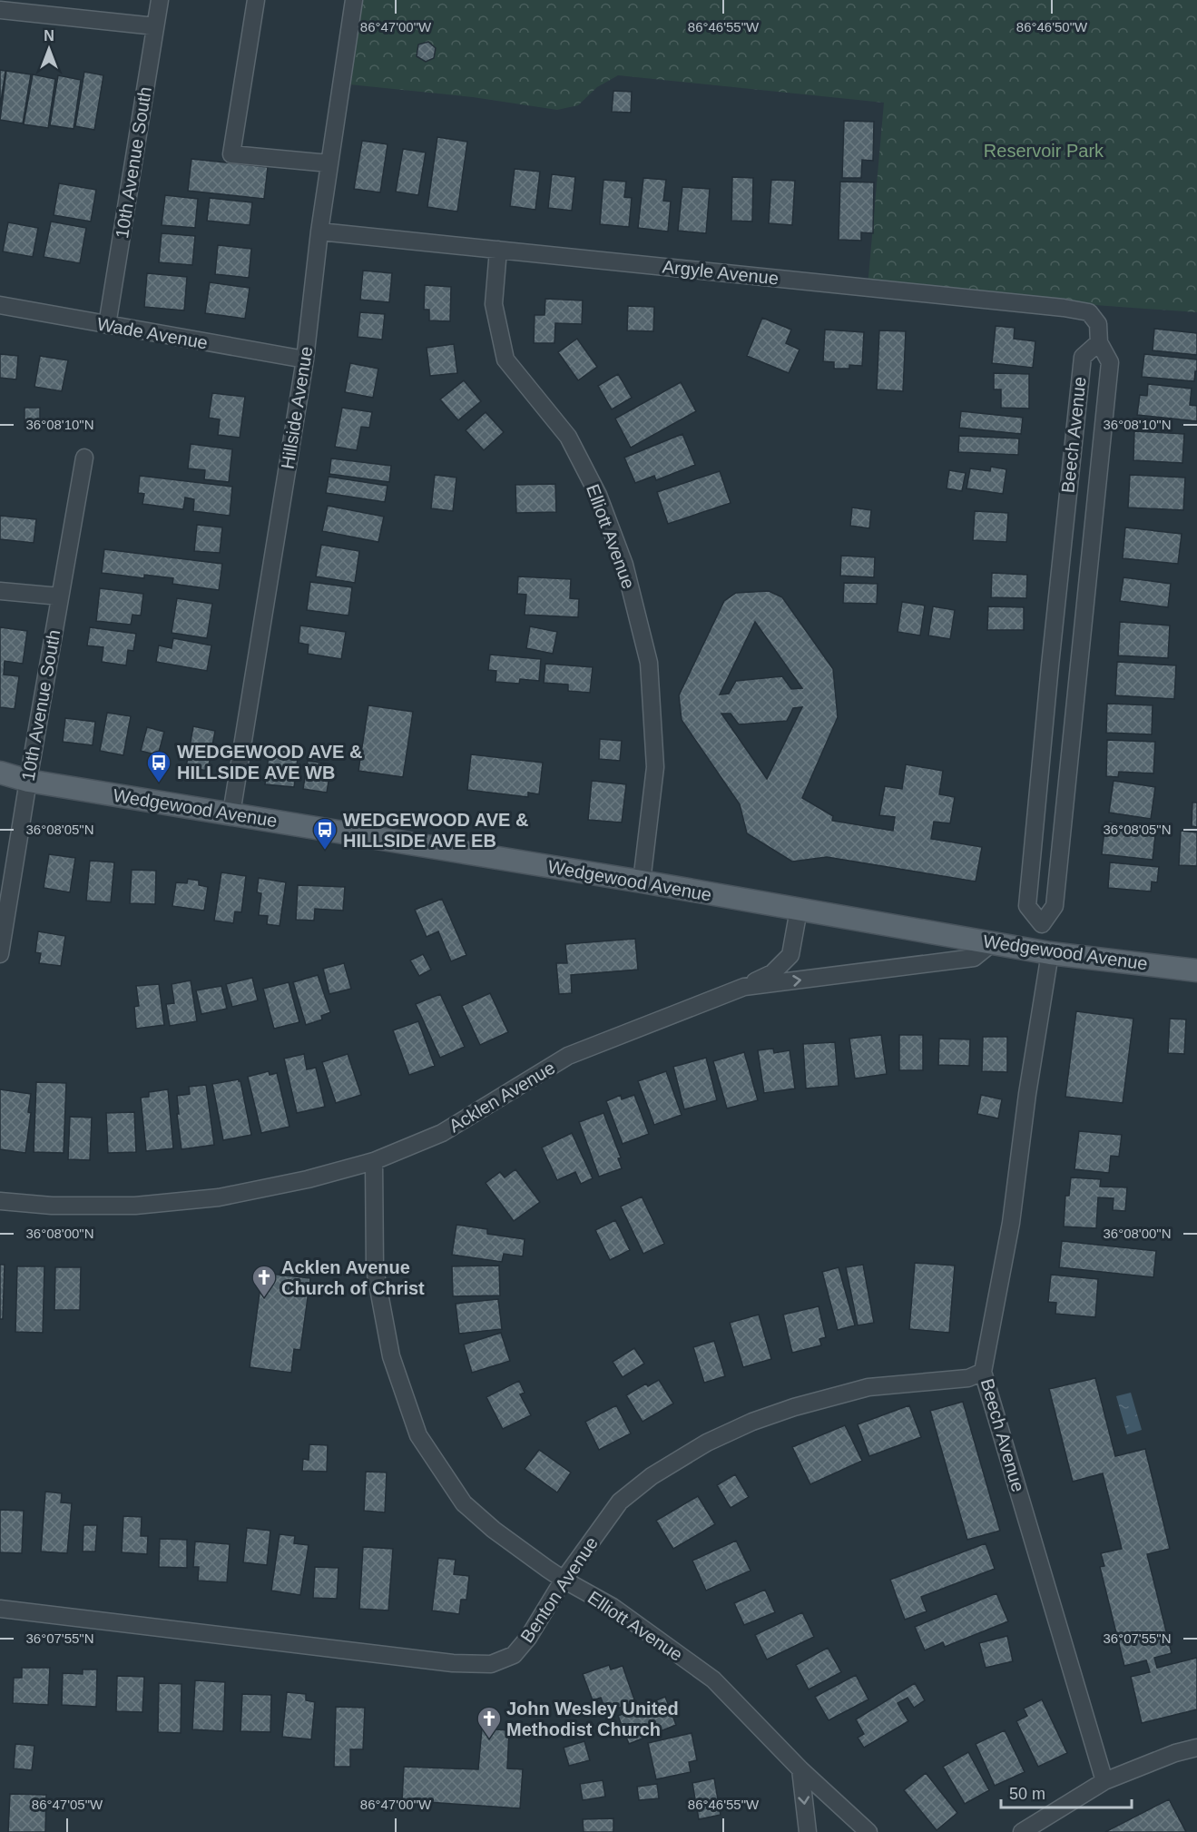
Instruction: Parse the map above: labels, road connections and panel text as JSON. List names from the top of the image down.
{
  "streets": {
    "main road": ["Wedgewood Avenue"],
    "street": [
      "10th Avenue South",
      "Argyle Avenue",
      "Wade Avenue",
      "Hillside Avenue",
      "Beech Avenue",
      "Elliott Avenue",
      "Acklen Avenue",
      "Benton Avenue"
    ]
  },
  "crossings": [
    ["10th Avenue South", "Wade Avenue"],
    ["10th Avenue South", "Wedgewood Avenue"],
    ["Argyle Avenue", "Hillside Avenue"],
    ["Argyle Avenue", "Beech Avenue"],
    ["Argyle Avenue", "Elliott Avenue"],
    ["Wade Avenue", "Hillside Avenue"],
    ["Hillside Avenue", "Wedgewood Avenue"],
    ["Beech Avenue", "Wedgewood Avenue"],
    ["Beech Avenue", "Benton Avenue"],
    ["Elliott Avenue", "Wedgewood Avenue"],
    ["Elliott Avenue", "Acklen Avenue"],
    ["Elliott Avenue", "Benton Avenue"],
    ["Wedgewood Avenue", "Acklen Avenue"]
  ],
  "parks": ["Reservoir Park"],
  "places": {
    "bus stop": ["WEDGEWOOD AVE & HILLSIDE AVE WB", "WEDGEWOOD AVE & HILLSIDE AVE EB"],
    "church": ["Acklen Avenue Church of Christ", "John Wesley United Methodist Church"]
  },
  "scale_bar": "50 m",
  "north": "top",
  "coordinates": [
    "86°47'00\"W",
    "86°46'55\"W",
    "86°46'50\"W",
    "36°08'10\"N",
    "36°08'05\"N",
    "36°08'00\"N",
    "36°07'55\"N",
    "86°47'05\"W"
  ]
}
